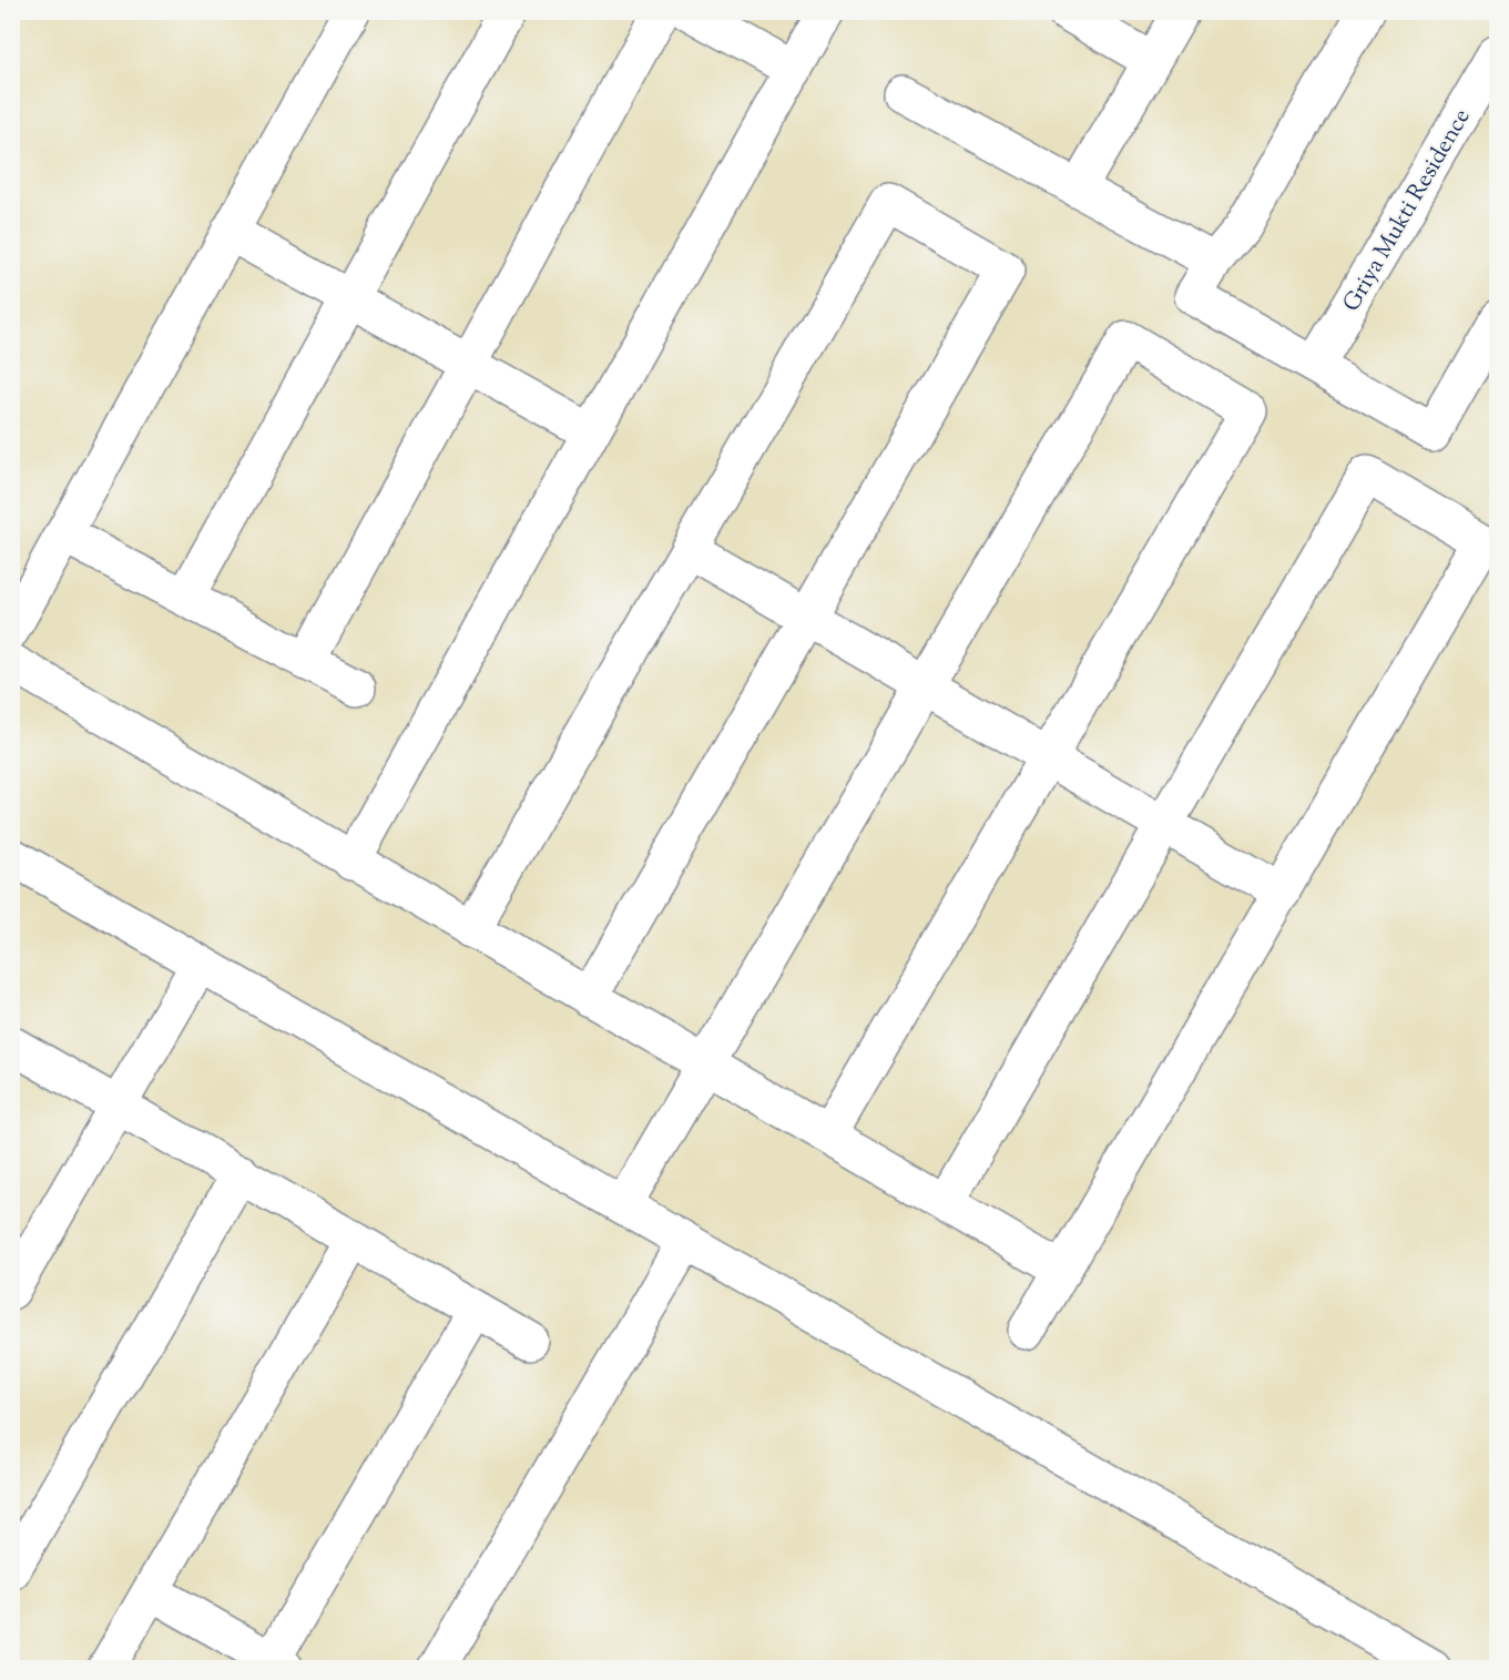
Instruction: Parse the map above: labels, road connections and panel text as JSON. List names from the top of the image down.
{
  "streets": {
    "street": ["Griya Mukti Residence"]
  }
}
